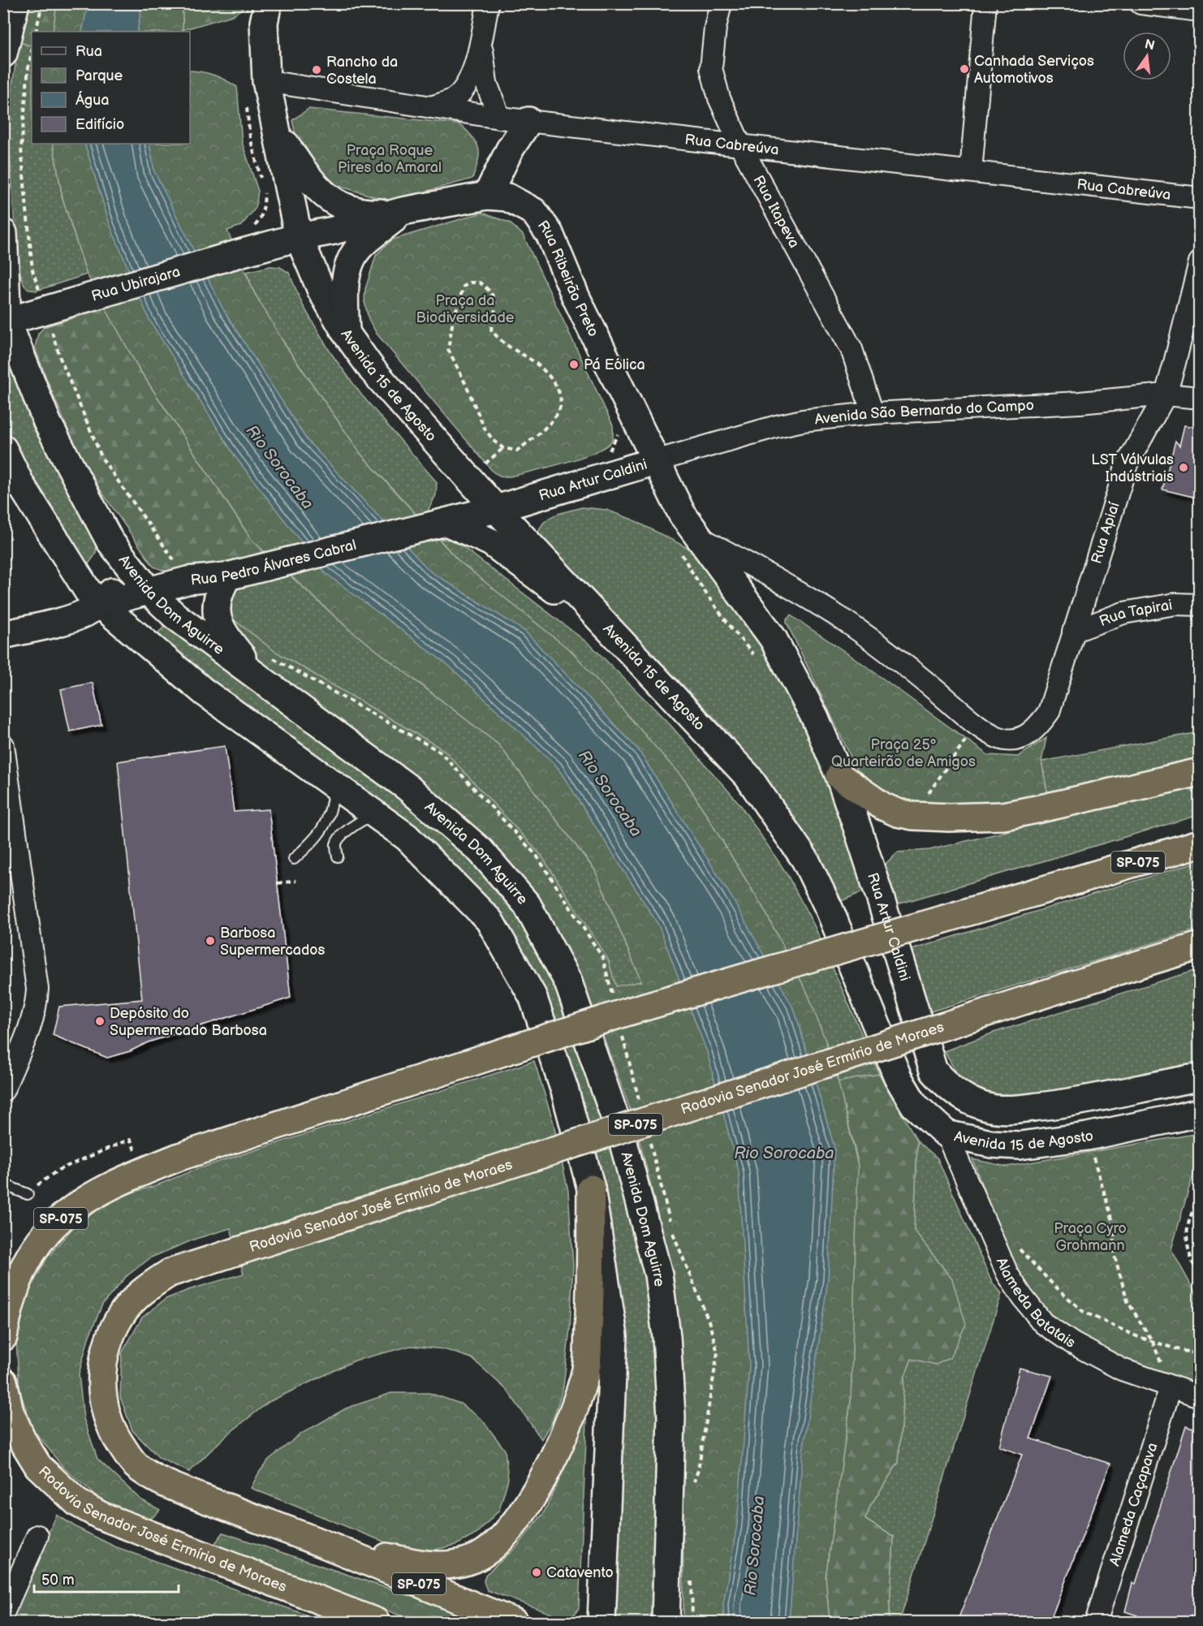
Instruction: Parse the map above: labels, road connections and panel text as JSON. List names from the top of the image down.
{
  "streets": {
    "highway": ["SP-075", "Rodovia Senador José Ermírio de Moraes"],
    "main road": [
      "Rua Ribeirão Preto",
      "Rua Ubirajara",
      "Avenida 15 de Agosto",
      "Rua Artur Caldini",
      "Rua Pedro Álvares Cabral",
      "Avenida Dom Aguirre"
    ],
    "street": [
      "Rua Cabreúva",
      "Rua Itapeva",
      "Avenida São Bernardo do Campo",
      "Rua Apiaí",
      "Rua Tapirai",
      "Alameda Batatais",
      "Alameda Caçapava"
    ]
  },
  "crossings": [
    ["Rua Cabreúva", "Rua Itapeva"],
    ["Rua Cabreúva", "Avenida 15 de Agosto"],
    ["Rua Itapeva", "Avenida São Bernardo do Campo"],
    ["Rua Ribeirão Preto", "Rua Ubirajara"],
    ["Rua Ribeirão Preto", "Avenida 15 de Agosto"],
    ["Rua Ribeirão Preto", "Avenida São Bernardo do Campo"],
    ["Rua Ribeirão Preto", "Rua Artur Caldini"],
    ["Rua Ubirajara", "Avenida 15 de Agosto"],
    ["Rua Ubirajara", "Avenida Dom Aguirre"],
    ["Avenida 15 de Agosto", "Rua Artur Caldini"],
    ["Avenida 15 de Agosto", "Alameda Batatais"],
    ["Avenida São Bernardo do Campo", "Rua Artur Caldini"],
    ["Avenida São Bernardo do Campo", "Rua Apiaí"],
    ["Rua Artur Caldini", "Rua Apiaí"],
    ["Rua Artur Caldini", "Rua Pedro Álvares Cabral"],
    ["Rua Apiaí", "Rua Tapirai"],
    ["Rua Pedro Álvares Cabral", "Avenida Dom Aguirre"],
    ["Alameda Batatais", "Alameda Caçapava"]
  ],
  "water": ["Rio Sorocaba"],
  "parks": [
    "Praça Roque Pires do Amaral",
    "Praça da Biodiversidade",
    "Praça 25º Quarteirão de Amigos",
    "Praça Cyro Grohmann"
  ],
  "places": [
    "Canhada Serviços Automotivos",
    "Rancho da Costela",
    "Pá Eólica",
    "LST Válvulas Indústriais",
    "Barbosa Supermercados",
    "Depósito do Supermercado Barbosa",
    "Catavento"
  ],
  "legend": [
    "Rua",
    "Parque",
    "Água",
    "Edifício"
  ],
  "scale_bar": "50 m",
  "north": "top"
}
